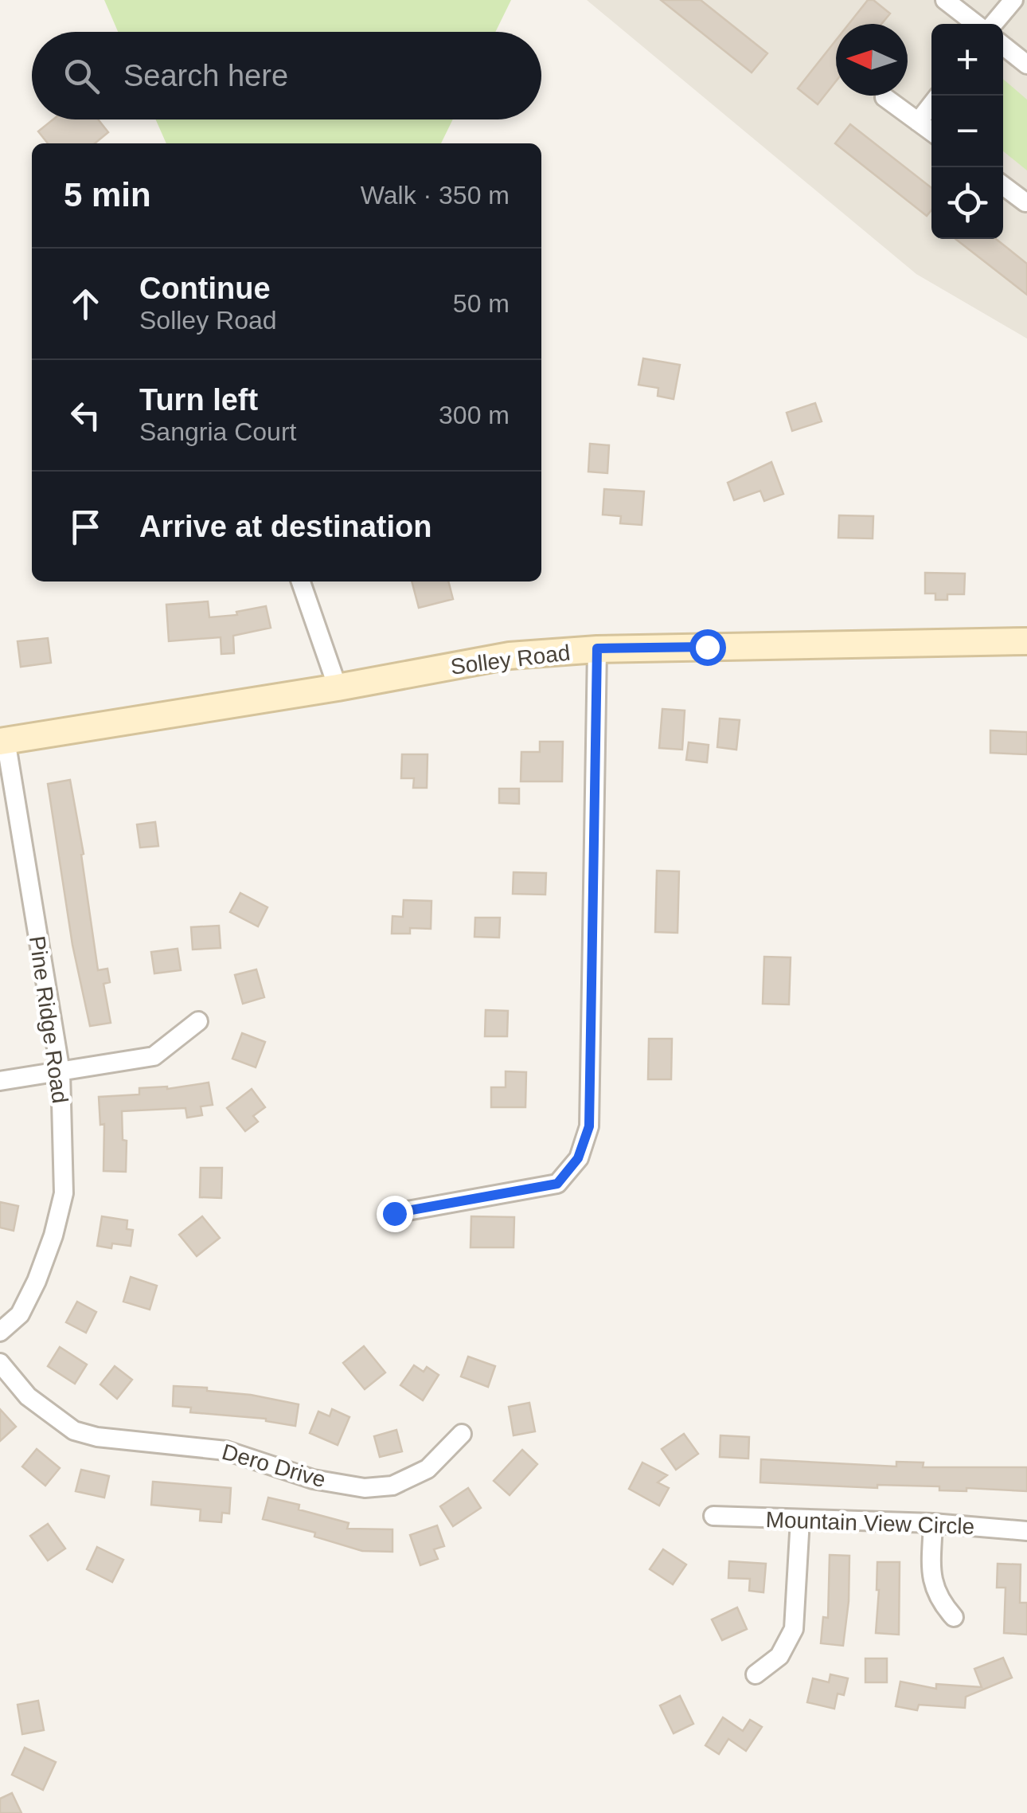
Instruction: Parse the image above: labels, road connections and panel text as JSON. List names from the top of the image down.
{
  "streets": {
    "main road": ["Solley Road"],
    "street": ["Pine Ridge Road", "Dero Drive", "Mountain View Circle"]
  },
  "crossings": [
    ["Solley Road", "Pine Ridge Road"]
  ],
  "north": "left",
  "page": {
    "map_buttons": ["+", "−"],
    "search": "Search here",
    "heading": ["5 min", "Walk · 350 m"],
    "list": [
      ["Continue", "Solley Road", "50 m"],
      ["Turn left", "Sangria Court", "300 m"],
      "Arrive at destination"
    ]
  }
}
